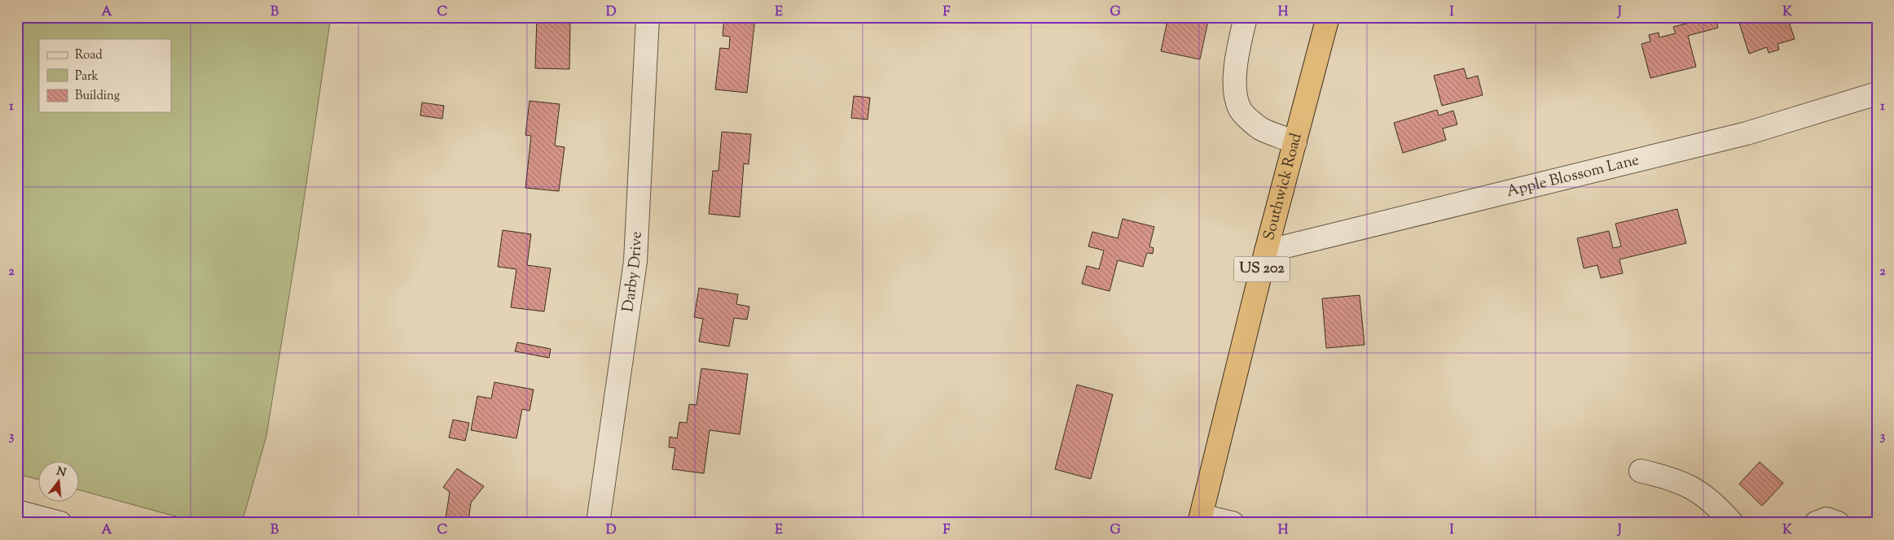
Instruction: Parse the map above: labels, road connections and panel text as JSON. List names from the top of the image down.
{
  "streets": {
    "highway": ["Southwick Road", "US 202"],
    "street": ["Apple Blossom Lane", "Darby Drive"]
  },
  "crossings": [
    ["Apple Blossom Lane", "Southwick Road"]
  ],
  "legend": ["Road", "Park", "Building"],
  "north": "top",
  "grid": {
    "columns": [
      "A",
      "B",
      "C",
      "D",
      "E",
      "F",
      "G",
      "H",
      "I",
      "J",
      "K"
    ],
    "rows": ["1", "2", "3"]
  }
}
